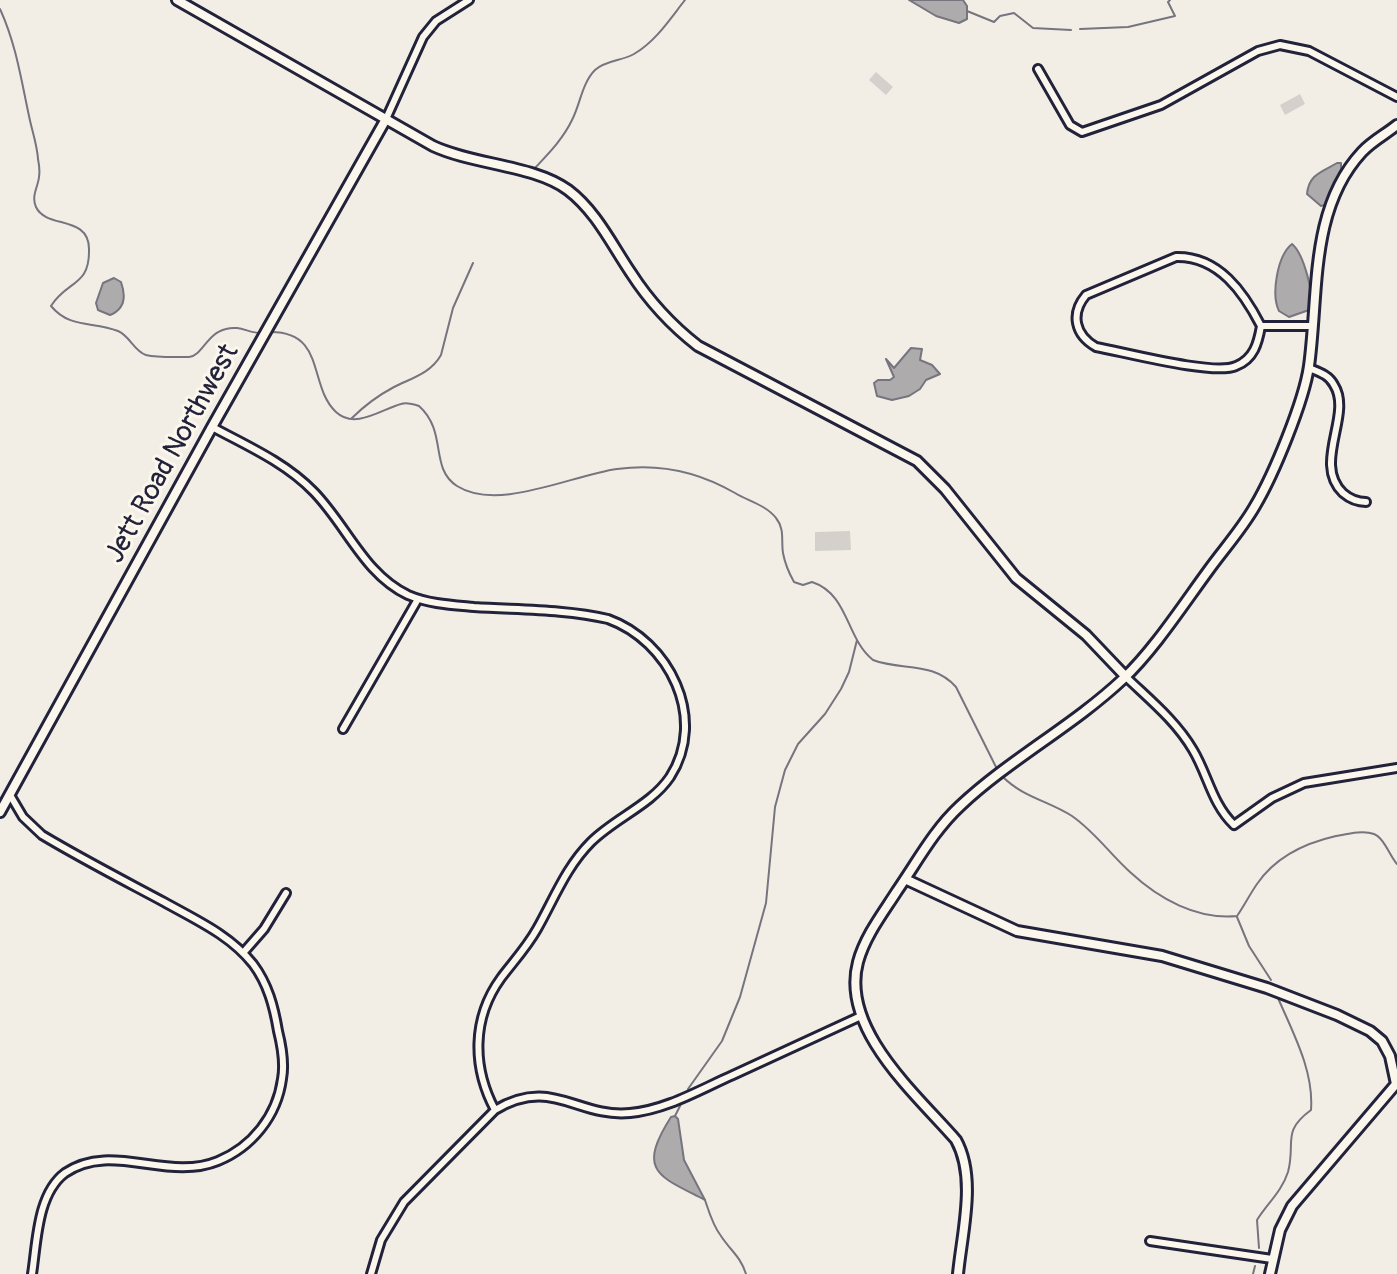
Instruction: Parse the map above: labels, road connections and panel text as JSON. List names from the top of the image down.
{
  "streets": {
    "street": ["Jett Road Northwest"]
  }
}
